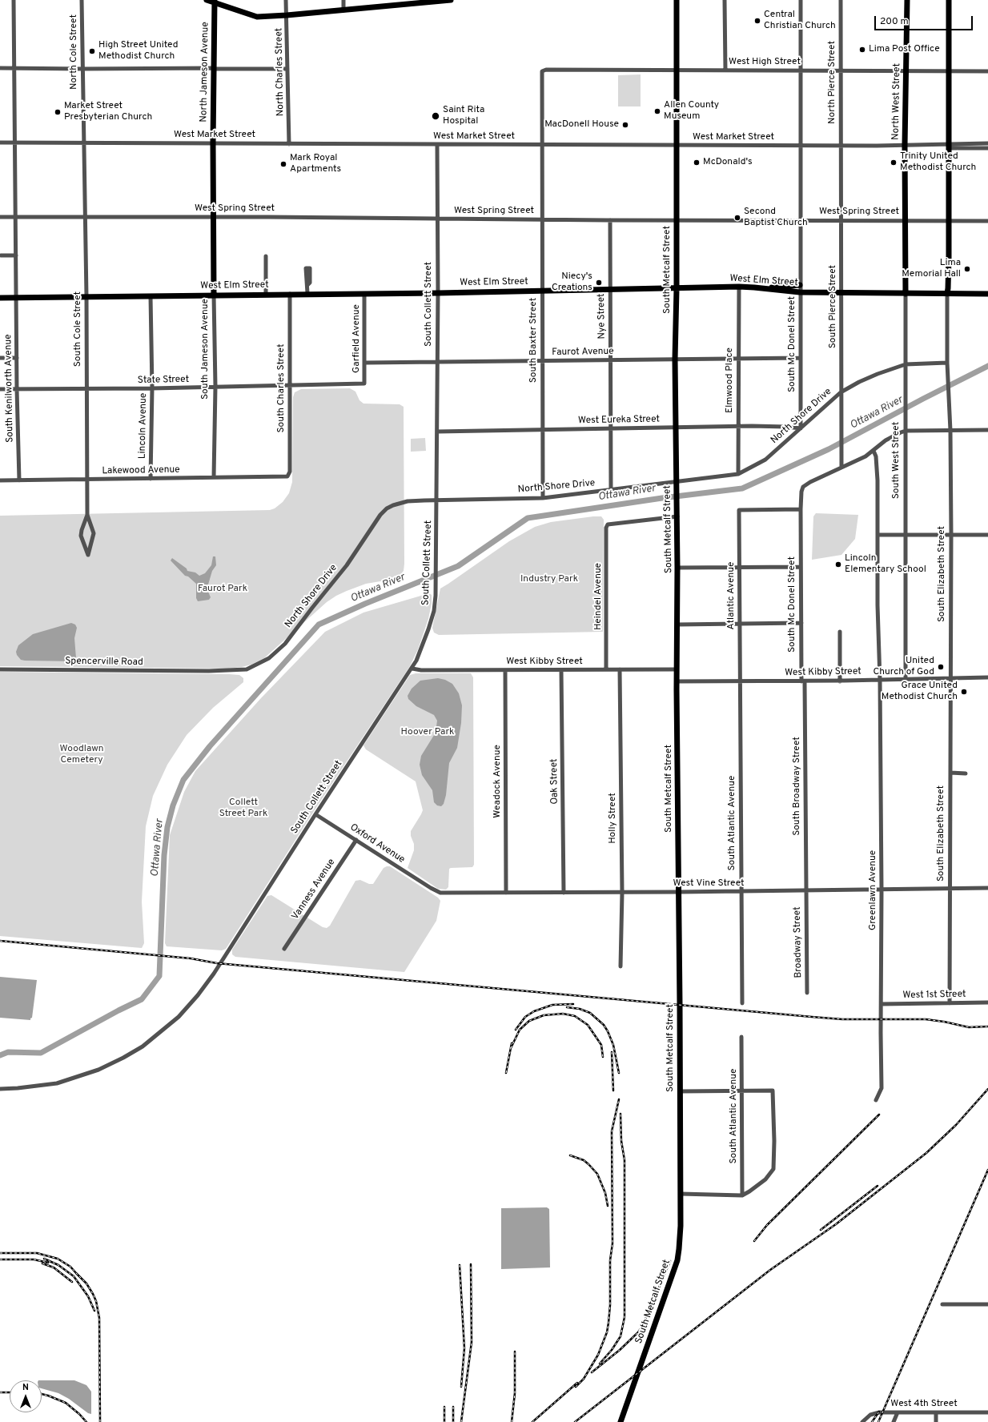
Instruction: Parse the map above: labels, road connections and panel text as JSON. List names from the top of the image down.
{
  "streets": {
    "main road": [
      "North Jameson Avenue",
      "North West Street",
      "South Metcalf Street",
      "West Elm Street",
      "South Jameson Avenue",
      "South West Street",
      "South Elizabeth Street"
    ],
    "street": [
      "North Cole Street",
      "West High Street",
      "North Charles Street",
      "North Pierce Street",
      "West Market Street",
      "West Spring Street",
      "South Collett Street",
      "South Pierce Street",
      "Nye Street",
      "South Cole Street",
      "Garfield Avenue",
      "South Baxter Street",
      "South Mc Donel Street",
      "Faurot Avenue",
      "State Street",
      "Elmwood Place",
      "South Kenilworth Avenue",
      "South Charles Street",
      "North Shore Drive",
      "West Eureka Street",
      "Lincoln Avenue",
      "Lakewood Avenue",
      "Atlantic Avenue",
      "Heindel Avenue",
      "Spencerville Road",
      "West Kibby Street",
      "Weadock Avenue",
      "Oak Street",
      "South Broadway Street",
      "Holly Street",
      "South Atlantic Avenue",
      "Oxford Avenue",
      "West Vine Street",
      "Vanness Avenue",
      "Greenlawn Avenue",
      "Broadway Street",
      "West 1st Street",
      "West 4th Street"
    ]
  },
  "crossings": [
    ["North Cole Street", "West Market Street"],
    ["North Cole Street", "South Cole Street"],
    ["West High Street", "North Pierce Street"],
    ["West High Street", "North West Street"],
    ["West High Street", "South Metcalf Street"],
    ["West High Street", "South Baxter Street"],
    ["West High Street", "South Mc Donel Street"],
    ["West High Street", "South Elizabeth Street"],
    ["North Jameson Avenue", "West Market Street"],
    ["North Jameson Avenue", "South Jameson Avenue"],
    ["North Charles Street", "West Market Street"],
    ["North Pierce Street", "West Market Street"],
    ["North Pierce Street", "South Pierce Street"],
    ["North West Street", "West Market Street"],
    ["North West Street", "South West Street"],
    ["West Market Street", "South Metcalf Street"],
    ["West Market Street", "South Collett Street"],
    ["West Market Street", "South Pierce Street"],
    ["West Market Street", "South Cole Street"],
    ["West Market Street", "South Baxter Street"],
    ["West Market Street", "South Mc Donel Street"],
    ["West Market Street", "South Jameson Avenue"],
    ["West Market Street", "South Kenilworth Avenue"],
    ["West Market Street", "South West Street"],
    ["West Market Street", "South Elizabeth Street"],
    ["West Spring Street", "South Metcalf Street"],
    ["West Spring Street", "South Collett Street"],
    ["West Spring Street", "South Pierce Street"],
    ["West Spring Street", "Nye Street"],
    ["West Spring Street", "South Cole Street"],
    ["West Spring Street", "South Baxter Street"],
    ["West Spring Street", "South Mc Donel Street"],
    ["West Spring Street", "South Jameson Avenue"],
    ["West Spring Street", "South Kenilworth Avenue"],
    ["West Spring Street", "South West Street"],
    ["West Spring Street", "South Elizabeth Street"],
    ["South Metcalf Street", "West Elm Street"],
    ["South Metcalf Street", "Faurot Avenue"],
    ["South Metcalf Street", "North Shore Drive"],
    ["South Metcalf Street", "West Eureka Street"],
    ["South Metcalf Street", "Heindel Avenue"],
    ["South Metcalf Street", "West Kibby Street"],
    ["South Metcalf Street", "West Vine Street"],
    ["West Elm Street", "South Collett Street"],
    ["West Elm Street", "South Pierce Street"],
    ["West Elm Street", "Nye Street"],
    ["West Elm Street", "South Cole Street"],
    ["West Elm Street", "Garfield Avenue"],
    ["West Elm Street", "South Baxter Street"],
    ["West Elm Street", "South Mc Donel Street"],
    ["West Elm Street", "South Jameson Avenue"],
    ["West Elm Street", "Elmwood Place"],
    ["West Elm Street", "South Kenilworth Avenue"],
    ["West Elm Street", "South Charles Street"],
    ["West Elm Street", "Lincoln Avenue"],
    ["West Elm Street", "South West Street"],
    ["West Elm Street", "South Elizabeth Street"],
    ["South Collett Street", "Faurot Avenue"],
    ["South Collett Street", "North Shore Drive"],
    ["South Collett Street", "West Eureka Street"],
    ["South Collett Street", "West Kibby Street"],
    ["South Collett Street", "Oxford Avenue"],
    ["South Pierce Street", "South Mc Donel Street"],
    ["South Pierce Street", "North Shore Drive"],
    ["Nye Street", "Faurot Avenue"],
    ["Nye Street", "North Shore Drive"],
    ["Nye Street", "West Eureka Street"],
    ["South Cole Street", "State Street"],
    ["South Cole Street", "Lakewood Avenue"],
    ["Garfield Avenue", "Faurot Avenue"],
    ["Garfield Avenue", "State Street"],
    ["South Baxter Street", "Faurot Avenue"],
    ["South Baxter Street", "North Shore Drive"],
    ["South Baxter Street", "West Eureka Street"],
    ["South Mc Donel Street", "Faurot Avenue"],
    ["South Mc Donel Street", "North Shore Drive"],
    ["South Mc Donel Street", "West Eureka Street"],
    ["South Mc Donel Street", "Atlantic Avenue"],
    ["South Mc Donel Street", "West Kibby Street"],
    ["South Mc Donel Street", "South Broadway Street"],
    ["South Jameson Avenue", "State Street"],
    ["South Jameson Avenue", "Lakewood Avenue"],
    ["Faurot Avenue", "Elmwood Place"],
    ["State Street", "South Kenilworth Avenue"],
    ["State Street", "South Charles Street"],
    ["State Street", "Lincoln Avenue"],
    ["Elmwood Place", "North Shore Drive"],
    ["Elmwood Place", "West Eureka Street"],
    ["South Kenilworth Avenue", "Lakewood Avenue"],
    ["South Charles Street", "Lakewood Avenue"],
    ["North Shore Drive", "West Eureka Street"],
    ["North Shore Drive", "South West Street"],
    ["North Shore Drive", "South Elizabeth Street"],
    ["North Shore Drive", "Spencerville Road"],
    ["Lincoln Avenue", "Lakewood Avenue"],
    ["South West Street", "West Kibby Street"],
    ["South Elizabeth Street", "West Kibby Street"],
    ["South Elizabeth Street", "West Vine Street"],
    ["South Elizabeth Street", "West 1st Street"],
    ["Atlantic Avenue", "West Kibby Street"],
    ["Atlantic Avenue", "South Atlantic Avenue"],
    ["Heindel Avenue", "West Kibby Street"],
    ["West Kibby Street", "Weadock Avenue"],
    ["West Kibby Street", "Oak Street"],
    ["West Kibby Street", "South Broadway Street"],
    ["West Kibby Street", "Holly Street"],
    ["West Kibby Street", "South Atlantic Avenue"],
    ["West Kibby Street", "Greenlawn Avenue"],
    ["Weadock Avenue", "West Vine Street"],
    ["Oak Street", "West Vine Street"],
    ["South Broadway Street", "West Vine Street"],
    ["South Broadway Street", "Broadway Street"],
    ["Holly Street", "West Vine Street"],
    ["South Atlantic Avenue", "West Vine Street"],
    ["Oxford Avenue", "West Vine Street"],
    ["Oxford Avenue", "Vanness Avenue"],
    ["West Vine Street", "Greenlawn Avenue"],
    ["West Vine Street", "Broadway Street"],
    ["Greenlawn Avenue", "West 1st Street"]
  ],
  "water": ["Ottawa River"],
  "parks": [
    "Industry Park",
    "Faurot Park",
    "Hoover Park",
    "Woodlawn Cemetery",
    "Collett Street Park"
  ],
  "places": [
    "Central Christian Church",
    "Lima Post Office",
    "High Street United Methodist Church",
    "Allen County Museum",
    "Market Street Presbyterian Church",
    "Saint Rita Hospital",
    "MacDonell House",
    "McDonald's",
    "Trinity United Methodist Church",
    "Mark Royal Apartments",
    "Second Baptist Church",
    "Lima Memorial Hall",
    "Niecy's Creations",
    "Lincoln Elementary School",
    "United Church of God",
    "Grace United Methodist Church"
  ],
  "scale_bar": "200 m",
  "north": "top"
}
